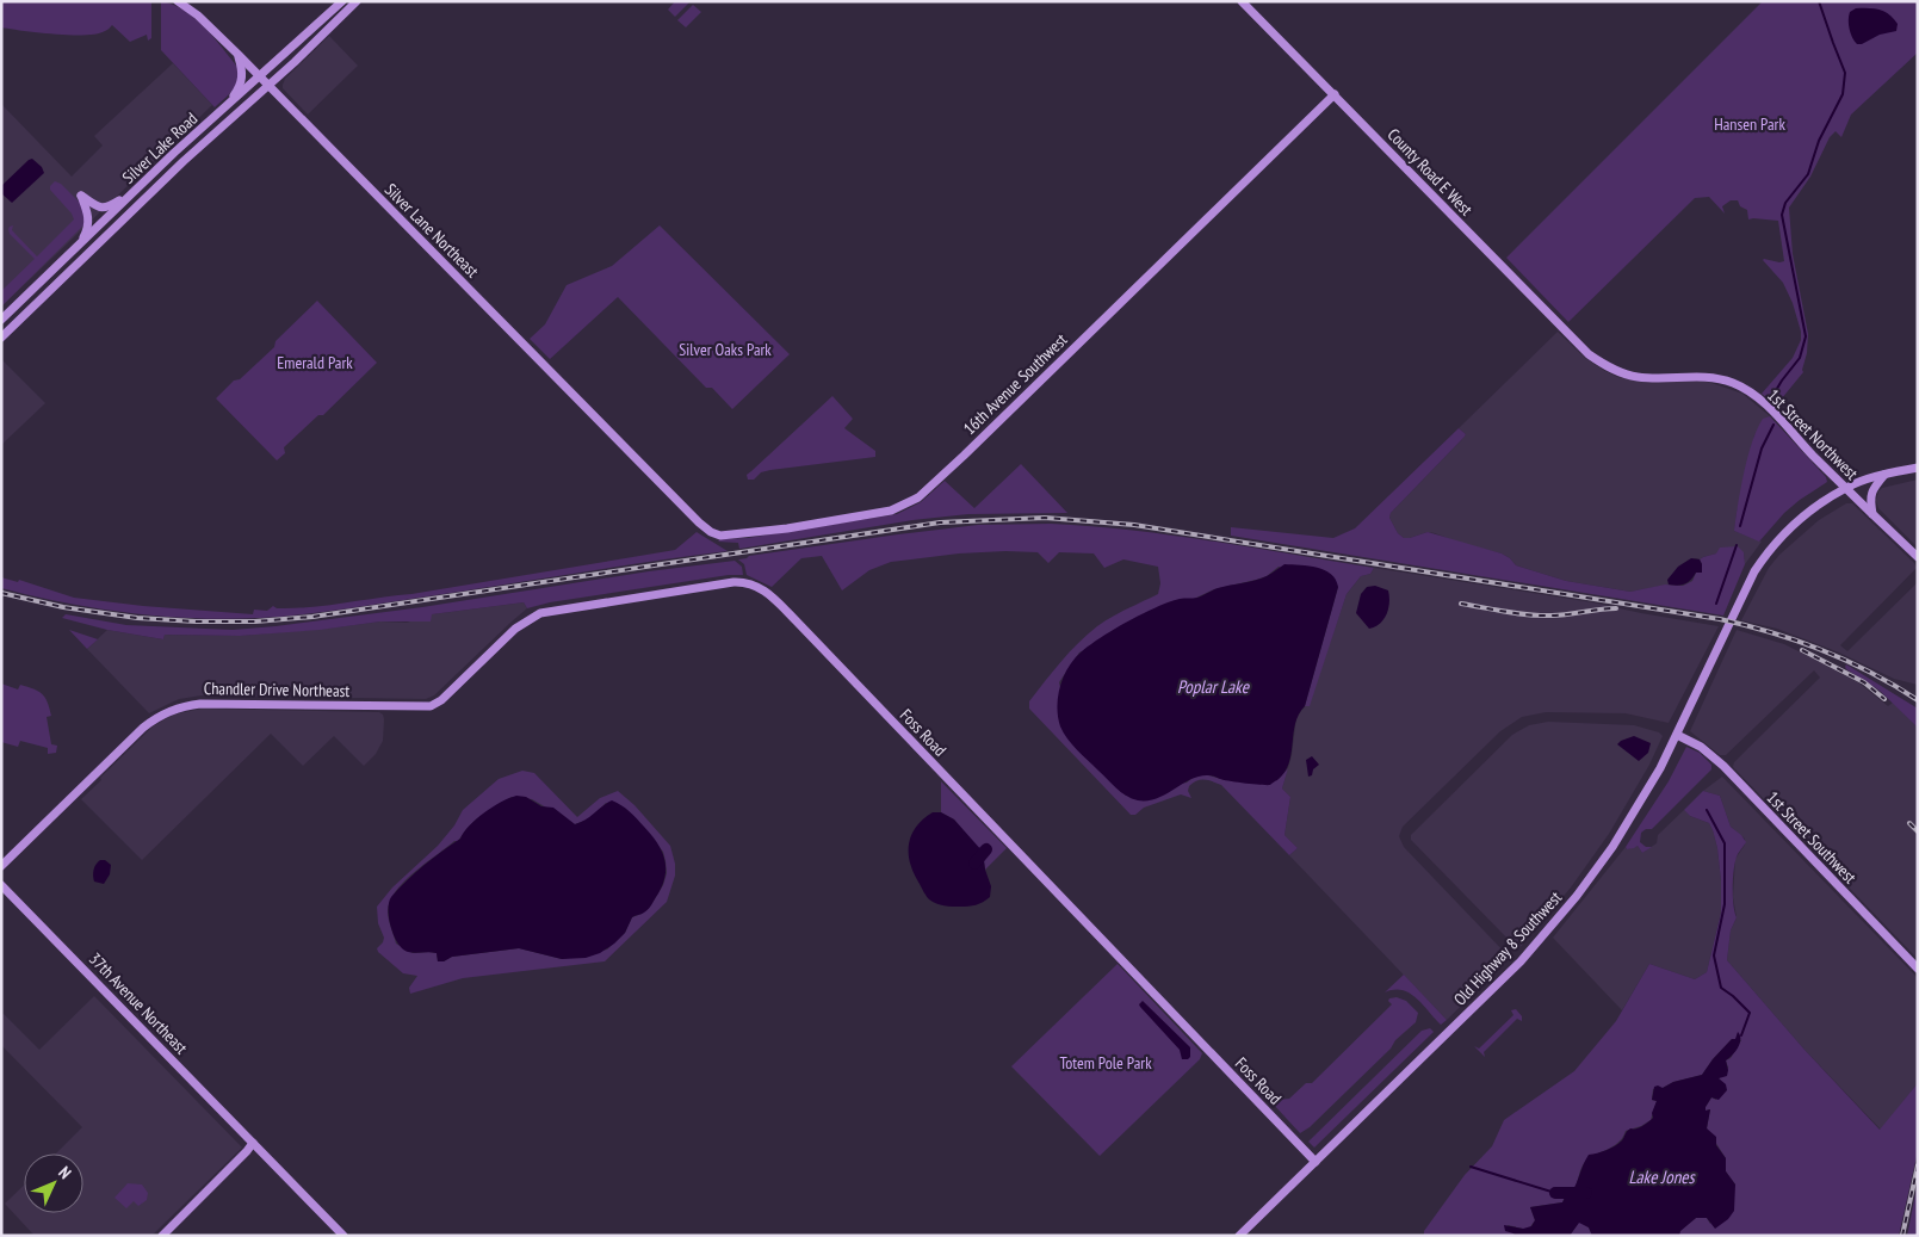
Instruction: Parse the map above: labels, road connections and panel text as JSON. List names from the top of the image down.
{
  "streets": {
    "street": [
      "Silver Lake Road",
      "County Road E West",
      "Silver Lane Northeast",
      "16th Avenue Southwest",
      "1st Street Northwest",
      "Chandler Drive Northeast",
      "Foss Road",
      "1st Street Southwest",
      "Old Highway 8 Southwest",
      "37th Avenue Northeast"
    ]
  },
  "crossings": [
    ["Silver Lake Road", "Silver Lane Northeast"],
    ["County Road E West", "16th Avenue Southwest"],
    ["County Road E West", "1st Street Northwest"],
    ["Silver Lane Northeast", "16th Avenue Southwest"],
    ["1st Street Northwest", "Old Highway 8 Southwest"],
    ["Chandler Drive Northeast", "Foss Road"],
    ["Foss Road", "Old Highway 8 Southwest"],
    ["1st Street Southwest", "Old Highway 8 Southwest"]
  ],
  "water": ["Poplar Lake", "Lake Jones"],
  "parks": [
    "Hansen Park",
    "Silver Oaks Park",
    "Emerald Park",
    "Totem Pole Park"
  ],
  "north": "top right"
}
